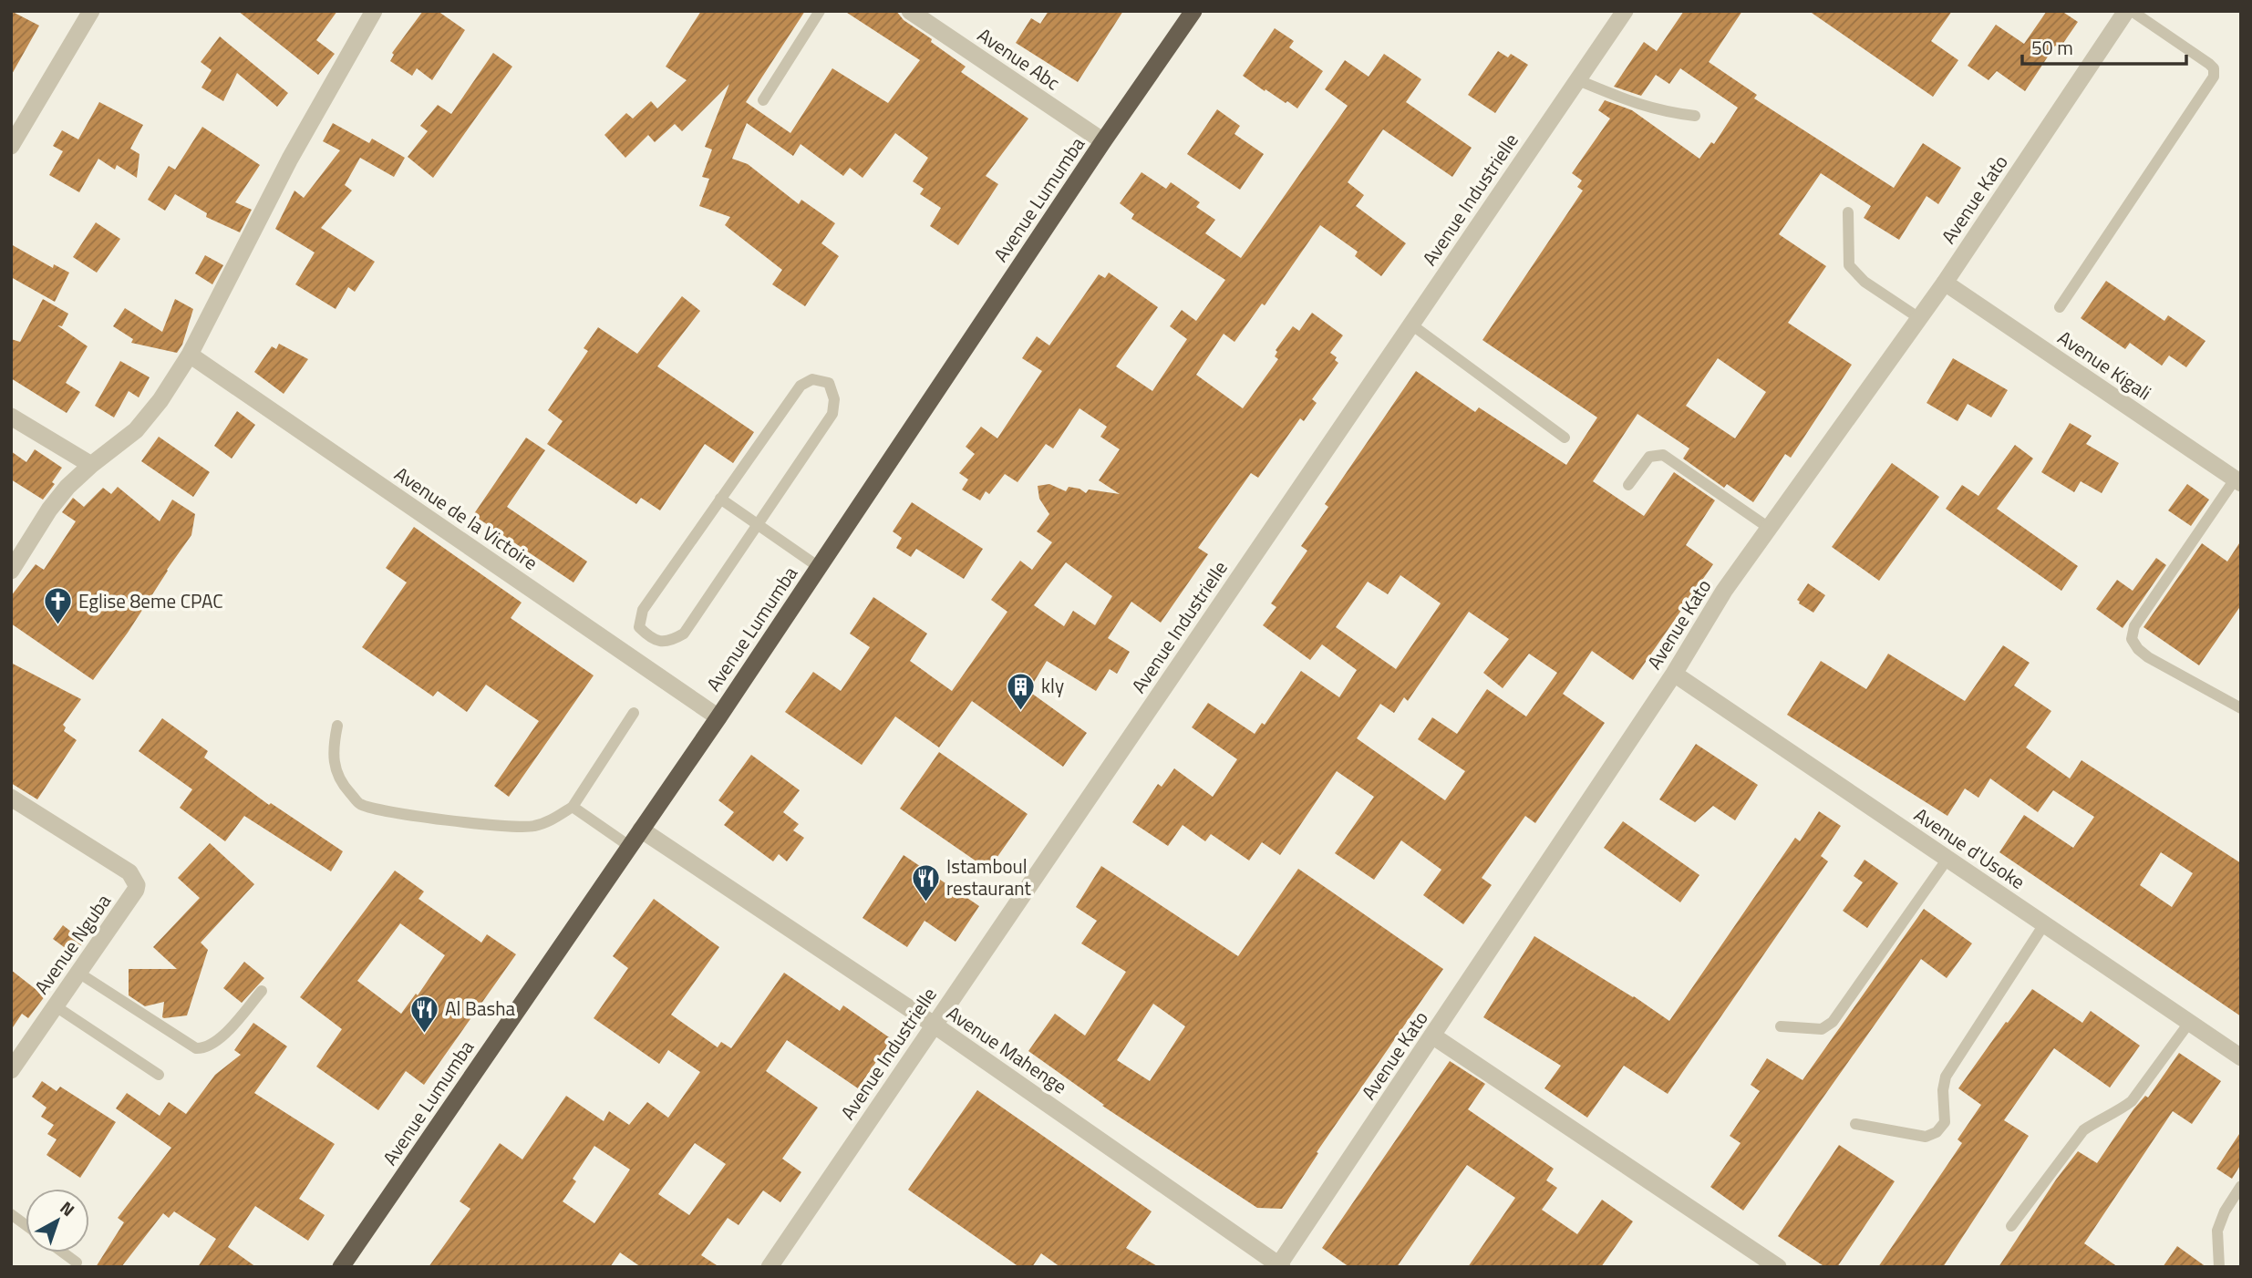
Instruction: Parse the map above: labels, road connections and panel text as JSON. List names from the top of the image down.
{
  "streets": {
    "highway": ["Avenue Lumumba"],
    "street": [
      "Avenue Abc",
      "Avenue Industrielle",
      "Avenue Kato",
      "Avenue Kigali",
      "Avenue de la Victoire",
      "Avenue d'Usoke",
      "Avenue Nguba",
      "Avenue Mahenge"
    ]
  },
  "crossings": [
    ["Avenue Abc", "Avenue Lumumba"],
    ["Avenue Lumumba", "Avenue de la Victoire"],
    ["Avenue Lumumba", "Avenue Mahenge"],
    ["Avenue Industrielle", "Avenue Mahenge"],
    ["Avenue Kato", "Avenue Kigali"],
    ["Avenue Kato", "Avenue d'Usoke"],
    ["Avenue Kato", "Avenue Mahenge"]
  ],
  "places": {
    "church": ["Eglise 8eme CPAC"],
    "building": ["kly"],
    "restaurant": ["Istamboul restaurant", "Al Basha"]
  },
  "scale_bar": "50 m",
  "north": "top right"
}
